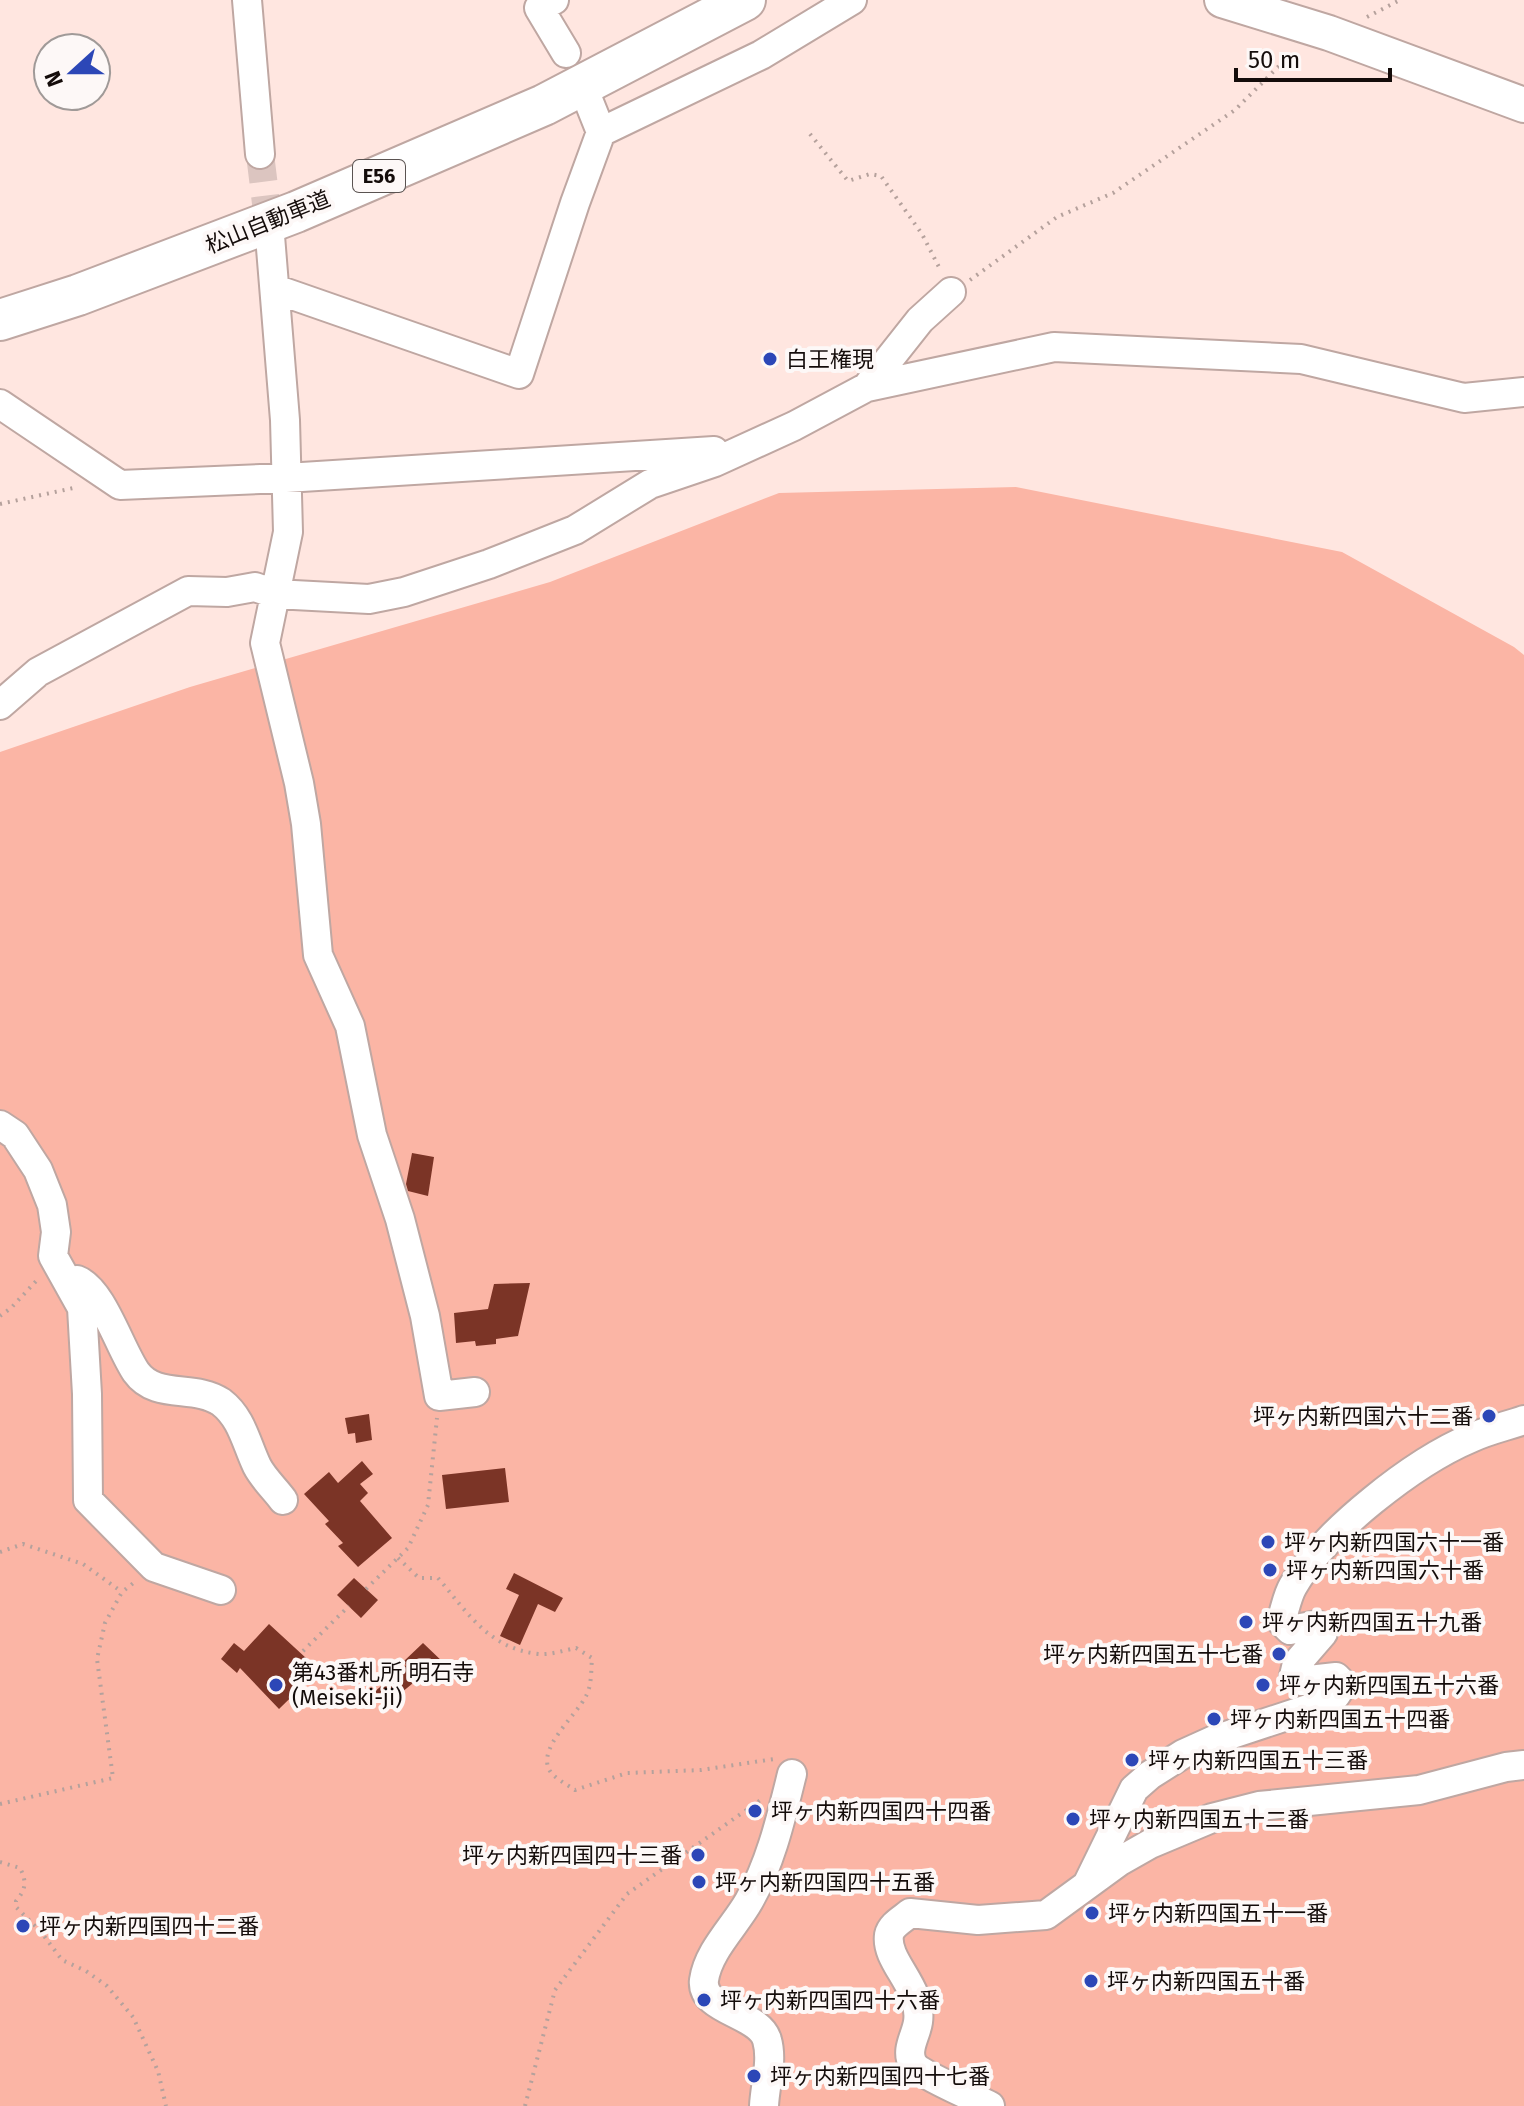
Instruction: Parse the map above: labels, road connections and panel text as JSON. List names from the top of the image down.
{
  "streets": {
    "highway": ["E56", "松山自動車道"]
  },
  "places": [
    "白王権現",
    "坪ヶ内新四国六十二番",
    "坪ヶ内新四国六十一番",
    "坪ヶ内新四国六十番",
    "坪ヶ内新四国五十九番",
    "坪ヶ内新四国五十七番",
    "第43番札所 明石寺 (Meiseki-ji)",
    "坪ヶ内新四国五十六番",
    "坪ヶ内新四国五十四番",
    "坪ヶ内新四国五十三番",
    "坪ヶ内新四国四十四番",
    "坪ヶ内新四国五十二番",
    "坪ヶ内新四国四十三番",
    "坪ヶ内新四国四十五番",
    "坪ヶ内新四国五十一番",
    "坪ヶ内新四国四十二番",
    "坪ヶ内新四国五十番",
    "坪ヶ内新四国四十六番",
    "坪ヶ内新四国四十七番"
  ],
  "scale_bar": "50 m",
  "north": "left"
}
